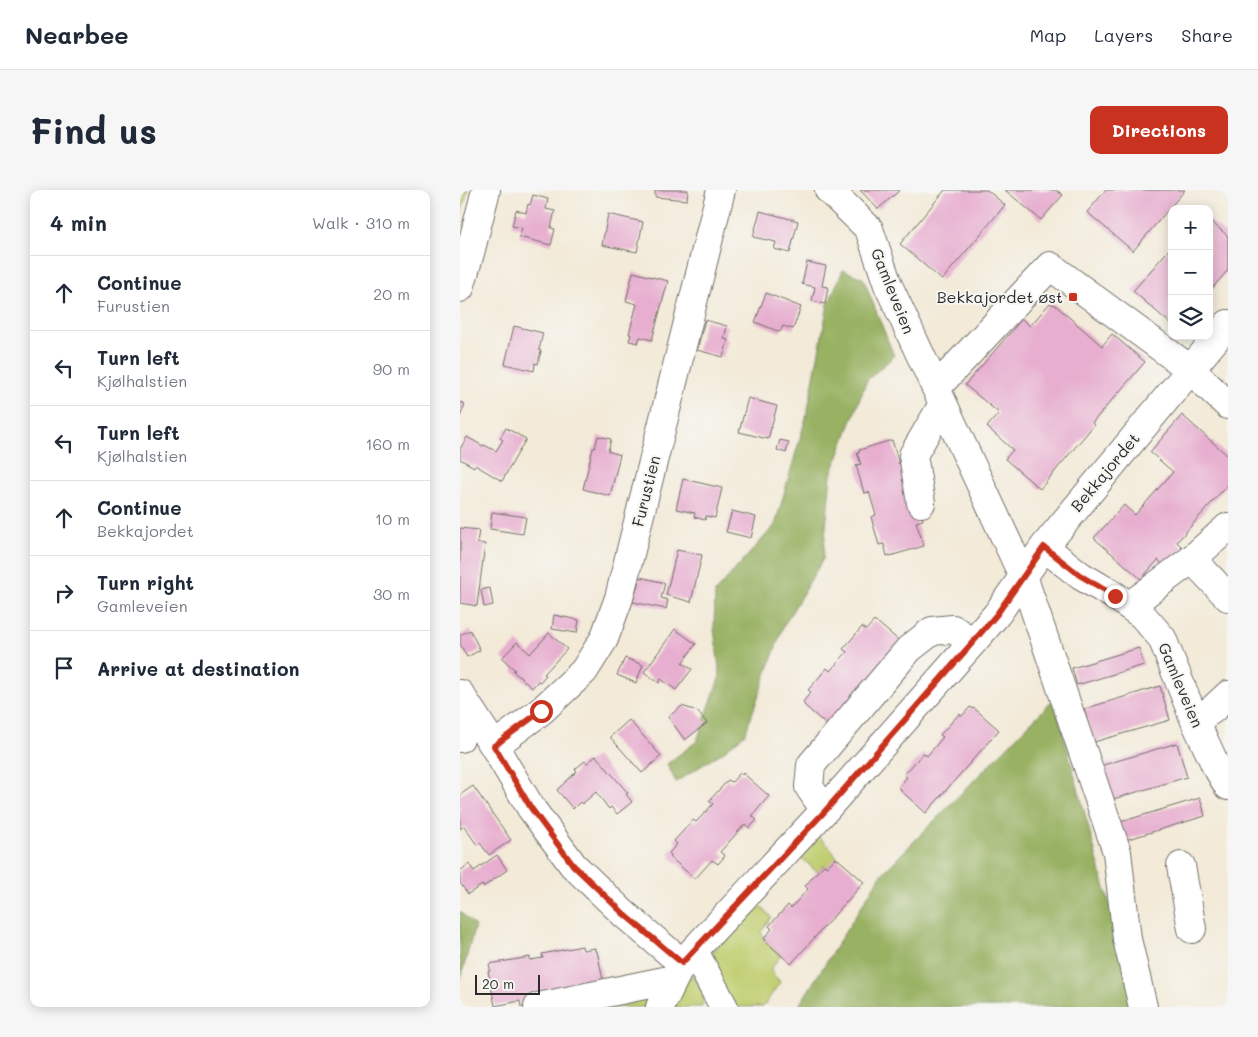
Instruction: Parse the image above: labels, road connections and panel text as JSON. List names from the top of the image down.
{
  "streets": {
    "street": ["Gamleveien", "Bekkajordet", "Furustien"]
  },
  "crossings": [
    ["Gamleveien", "Bekkajordet"]
  ],
  "places": {
    "transit": ["Bekkajordet øst"]
  },
  "scale_bar": "20 m",
  "page": {
    "header": "Nearbee",
    "nav": ["Map", "Layers", "Share"],
    "buttons": "Directions",
    "title": "Find us",
    "heading": ["4 min", "Walk · 310 m"],
    "map_buttons": ["+", "−"],
    "list": [
      ["Continue", "Furustien", "20 m"],
      ["Turn left", "Kjølhalstien", "90 m"],
      ["Turn left", "Kjølhalstien", "160 m"],
      ["Continue", "Bekkajordet", "10 m"],
      ["Turn right", "Gamleveien", "30 m"],
      "Arrive at destination"
    ],
    "scale": "20 m"
  }
}
